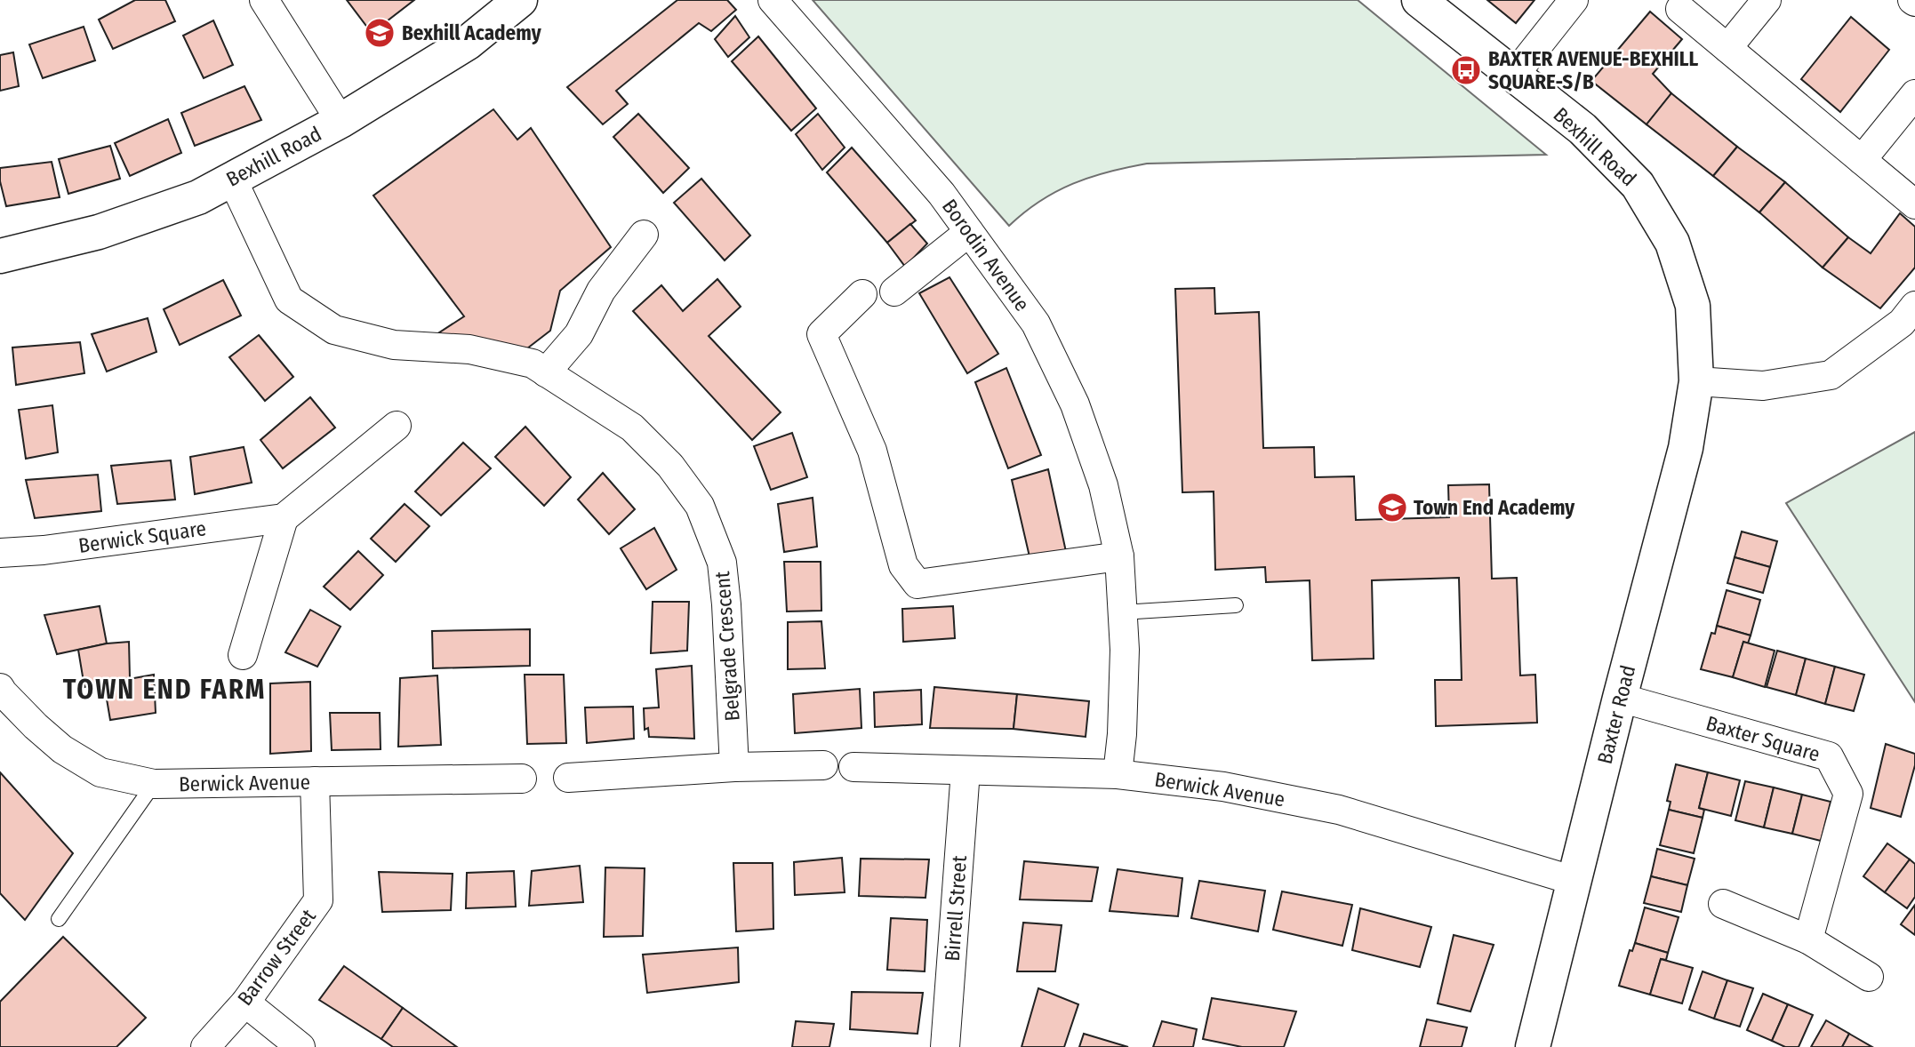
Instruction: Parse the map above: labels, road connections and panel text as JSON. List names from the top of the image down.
{
  "streets": {
    "street": [
      "Bexhill Road",
      "Borodin Avenue",
      "Berwick Square",
      "Belgrade Crescent",
      "Baxter Road",
      "Baxter Square",
      "Berwick Avenue",
      "Birrell Street",
      "Barrow Street"
    ]
  },
  "crossings": [
    ["Bexhill Road", "Belgrade Crescent"],
    ["Bexhill Road", "Baxter Road"],
    ["Borodin Avenue", "Berwick Avenue"],
    ["Baxter Road", "Baxter Square"],
    ["Baxter Road", "Berwick Avenue"],
    ["Berwick Avenue", "Birrell Street"],
    ["Berwick Avenue", "Barrow Street"]
  ],
  "districts": ["TOWN END FARM"],
  "places": {
    "school or university": ["Bexhill Academy", "Town End Academy"],
    "bus stop": ["BAXTER AVENUE-BEXHILL SQUARE-S/B"]
  }
}
